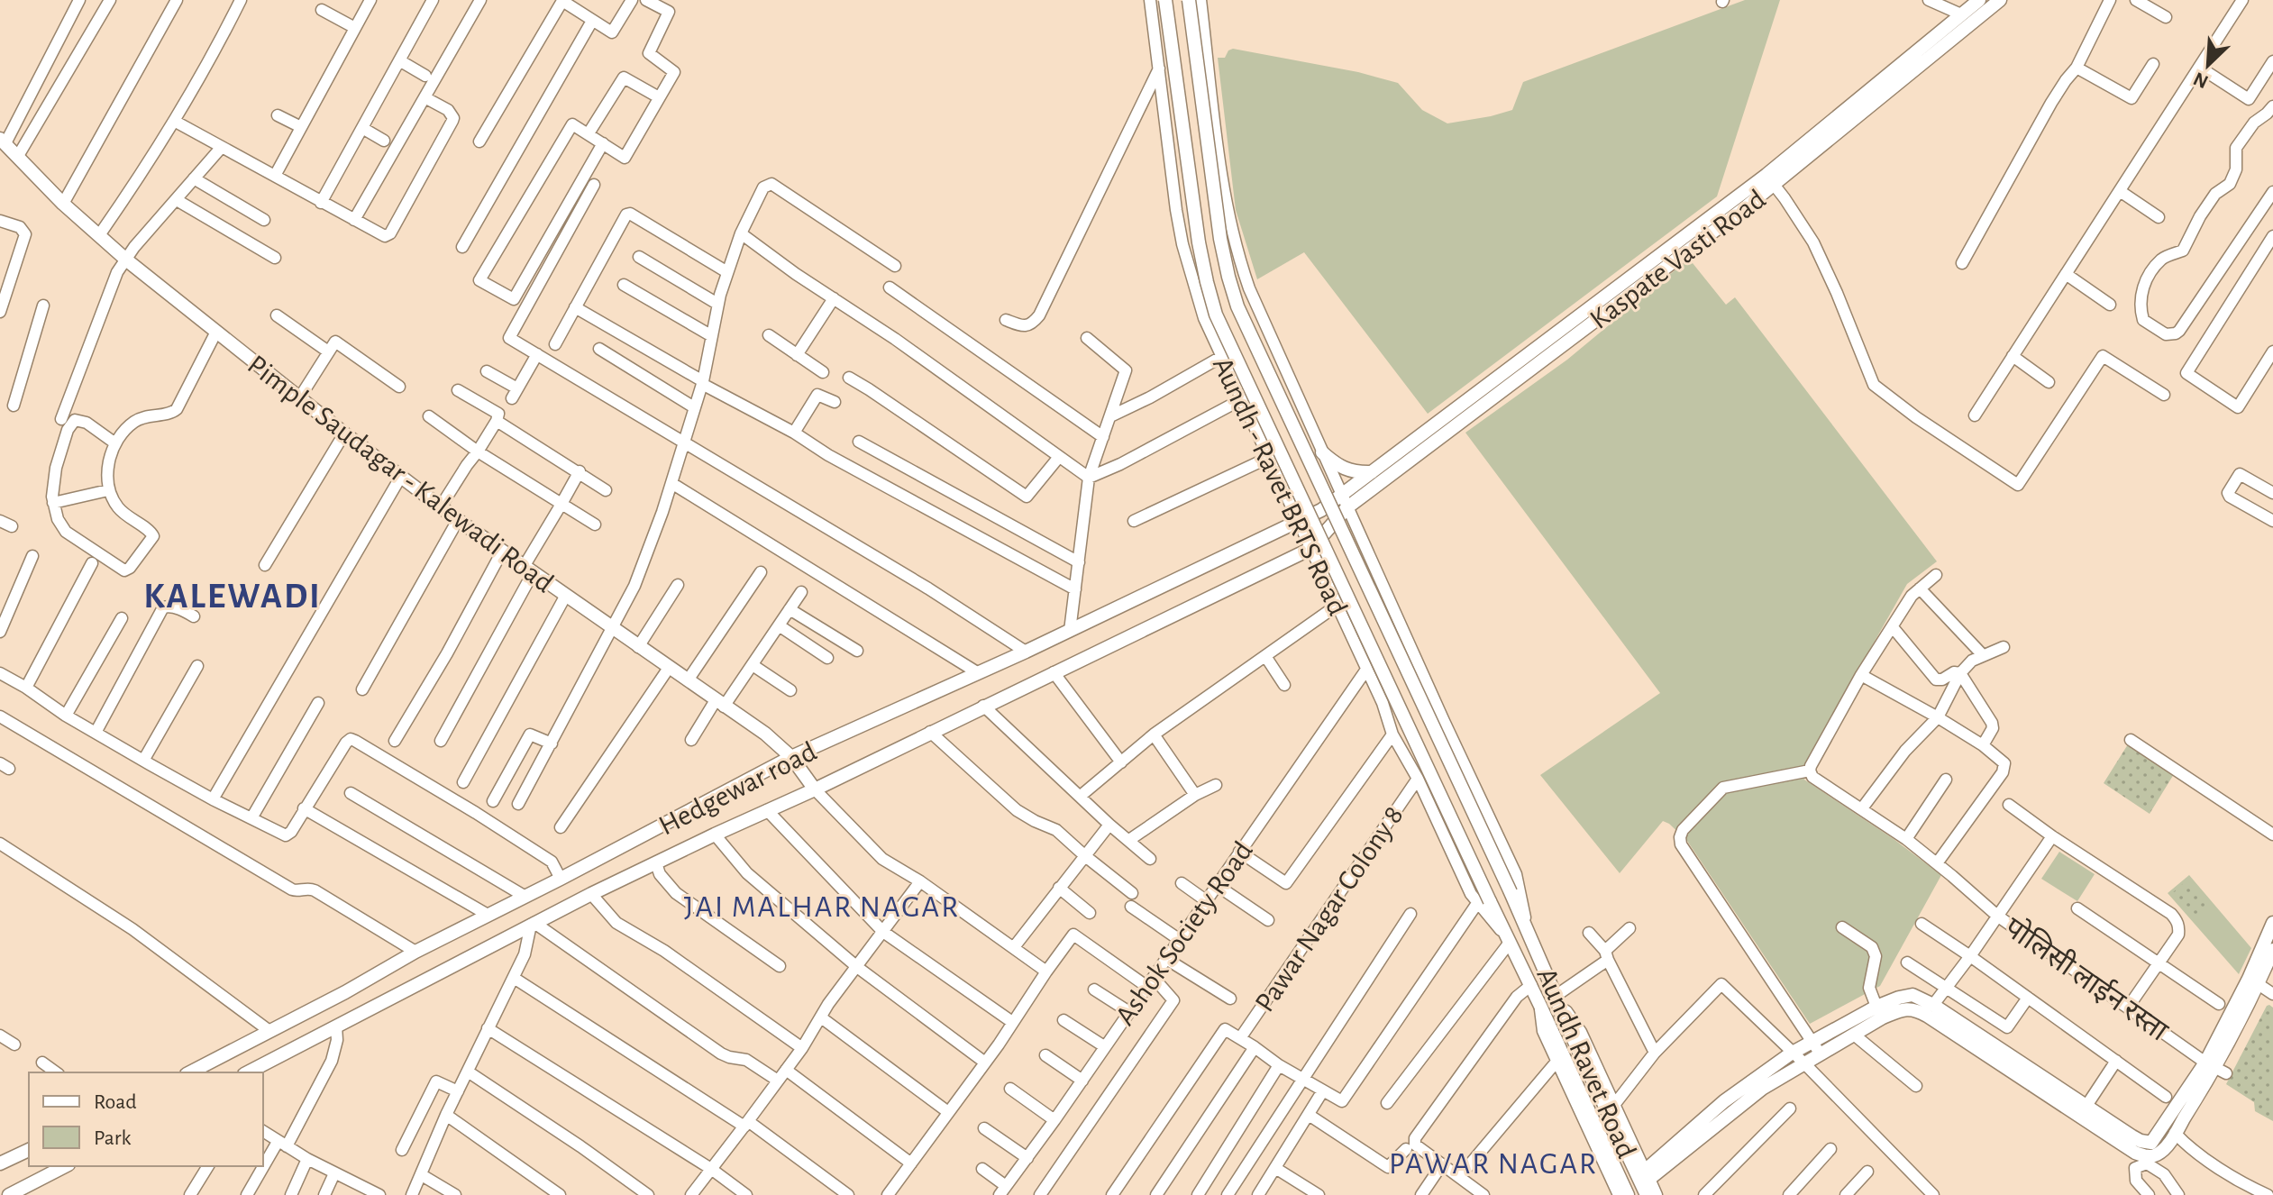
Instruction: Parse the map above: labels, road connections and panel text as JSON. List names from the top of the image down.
{
  "streets": {
    "main road": [
      "Kaspate Vasti Road",
      "Pimple Saudagar - Kalewadi Road",
      "Hedgewar road",
      "Aundh Ravet Road"
    ],
    "street": [
      "Aundh - Ravet BRTS Road",
      "Pawar Nagar Colony 8",
      "Ashok Society Road",
      "पोलिसी लाईन रस्ता"
    ]
  },
  "crossings": [
    ["Kaspate Vasti Road", "Aundh - Ravet BRTS Road"],
    ["Kaspate Vasti Road", "Hedgewar road"],
    ["Pimple Saudagar - Kalewadi Road", "Hedgewar road"],
    ["Aundh - Ravet BRTS Road", "Hedgewar road"],
    ["Aundh - Ravet BRTS Road", "Pawar Nagar Colony 8"],
    ["Aundh - Ravet BRTS Road", "Ashok Society Road"],
    ["Aundh - Ravet BRTS Road", "Aundh Ravet Road"]
  ],
  "districts": ["KALEWADI", "JAI MALHAR NAGAR", "PAWAR NAGAR"],
  "legend": ["Road", "Park"],
  "north": "bottom left"
}
